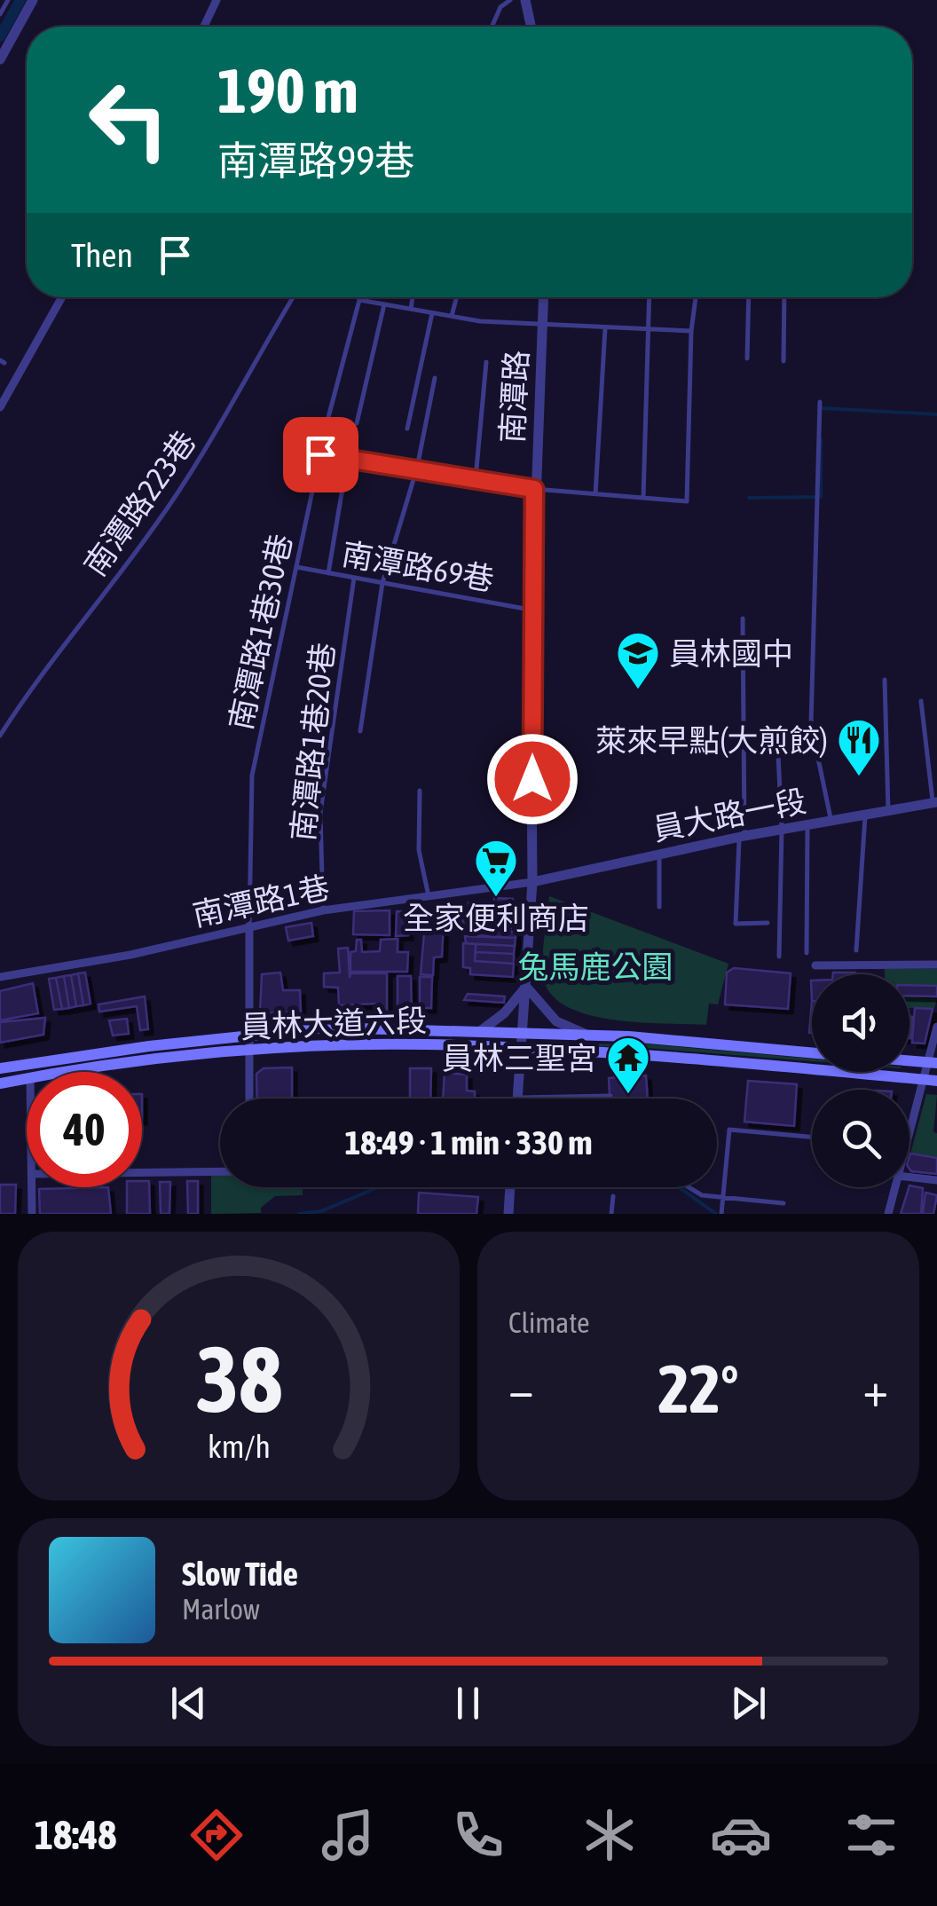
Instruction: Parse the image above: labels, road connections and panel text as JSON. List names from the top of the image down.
{
  "streets": {
    "main road": ["員林大道六段"],
    "street": ["南潭路", "員大路一段", "南潭路1巷"],
    "lane": [
      "南潭路223巷",
      "南潭路69巷",
      "南潭路1巷30巷",
      "南潭路1巷20巷"
    ]
  },
  "crossings": [
    ["南潭路", "南潭路69巷"],
    ["南潭路", "員大路一段"],
    ["南潭路", "南潭路1巷"],
    ["南潭路", "員林大道六段"],
    ["南潭路69巷", "南潭路1巷30巷"],
    ["南潭路69巷", "南潭路1巷20巷"],
    ["南潭路1巷30巷", "南潭路1巷"],
    ["南潭路1巷20巷", "南潭路1巷"],
    ["員大路一段", "南潭路1巷"]
  ],
  "parks": ["兔馬鹿公園"],
  "places": {
    "school or university": ["員林國中"],
    "restaurant": ["萊來早點(大煎餃)"],
    "supermarket": ["全家便利商店"],
    "temple": ["員林三聖宮"]
  },
  "page": {
    "turn": ["190 m", "南潭路99巷"],
    "then": "Then",
    "limit": "40",
    "trip": "18:49 · 1 min · 330 m",
    "tile": "Climate",
    "heat": ["−", "22°", "+"],
    "song": ["Slow Tide", "Marlow"],
    "tabs": "18:48",
    "gauge": ["38", "km/h"]
  }
}
